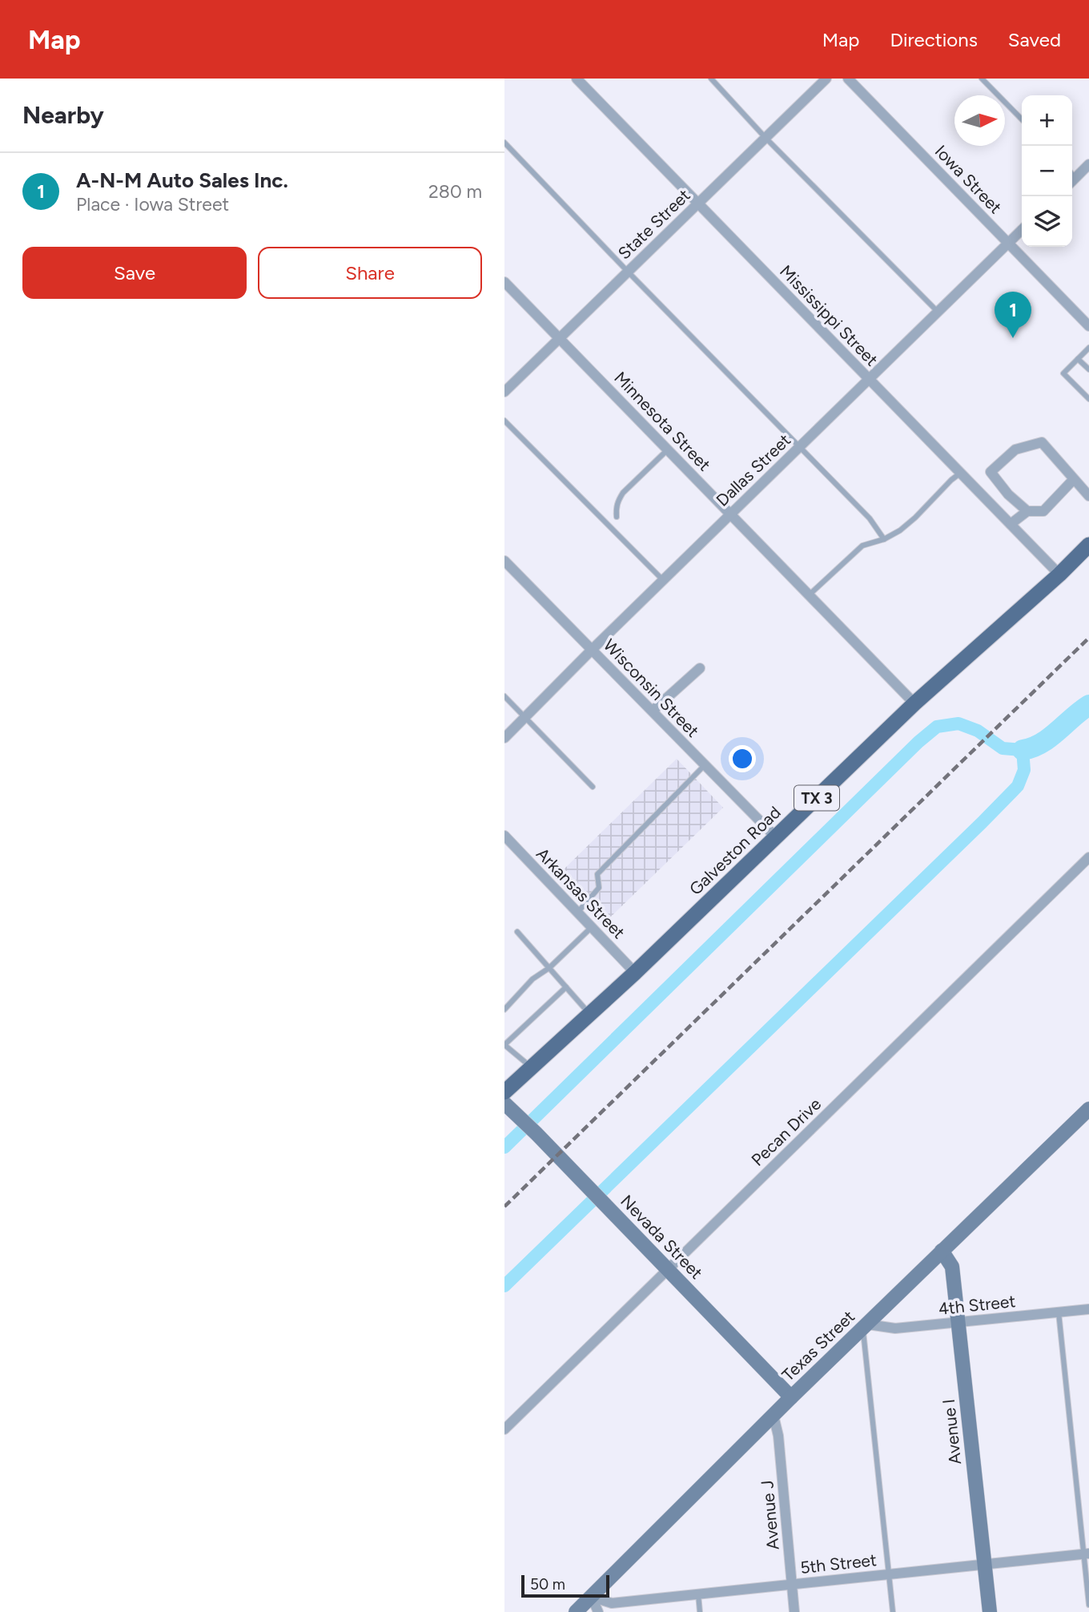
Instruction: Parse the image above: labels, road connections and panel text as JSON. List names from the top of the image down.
{
  "streets": {
    "main road": ["TX 3", "Galveston Road"],
    "street": [
      "Iowa Street",
      "State Street",
      "Mississippi Street",
      "Minnesota Street",
      "Dallas Street",
      "Wisconsin Street",
      "Arkansas Street",
      "Pecan Drive",
      "Nevada Street",
      "4th Street",
      "Texas Street",
      "Avenue I",
      "Avenue J",
      "5th Street"
    ]
  },
  "crossings": [
    ["Iowa Street", "Dallas Street"],
    ["State Street", "Mississippi Street"],
    ["State Street", "Minnesota Street"],
    ["Mississippi Street", "Dallas Street"],
    ["Mississippi Street", "Galveston Road"],
    ["Minnesota Street", "Dallas Street"],
    ["Minnesota Street", "Galveston Road"],
    ["Dallas Street", "Wisconsin Street"],
    ["Wisconsin Street", "Galveston Road"],
    ["Galveston Road", "Arkansas Street"],
    ["Pecan Drive", "Nevada Street"],
    ["Nevada Street", "Texas Street"],
    ["4th Street", "Texas Street"],
    ["4th Street", "Avenue I"],
    ["Texas Street", "Avenue I"],
    ["Texas Street", "Avenue J"],
    ["Texas Street", "5th Street"],
    ["Avenue I", "5th Street"],
    ["Avenue J", "5th Street"]
  ],
  "scale_bar": "50 m",
  "north": "right",
  "page": {
    "header": "Map",
    "nav": ["Map", "Directions", "Saved"],
    "heading": "Nearby",
    "map_buttons": ["+", "−"],
    "list": [
      {
        "mark": "1",
        "name": "A-N-M Auto Sales Inc.",
        "note": "Place · Iowa Street",
        "value": "280 m"
      }
    ],
    "buttons": ["Save", "Share"],
    "pins": "1",
    "scale": "50 m"
  }
}
